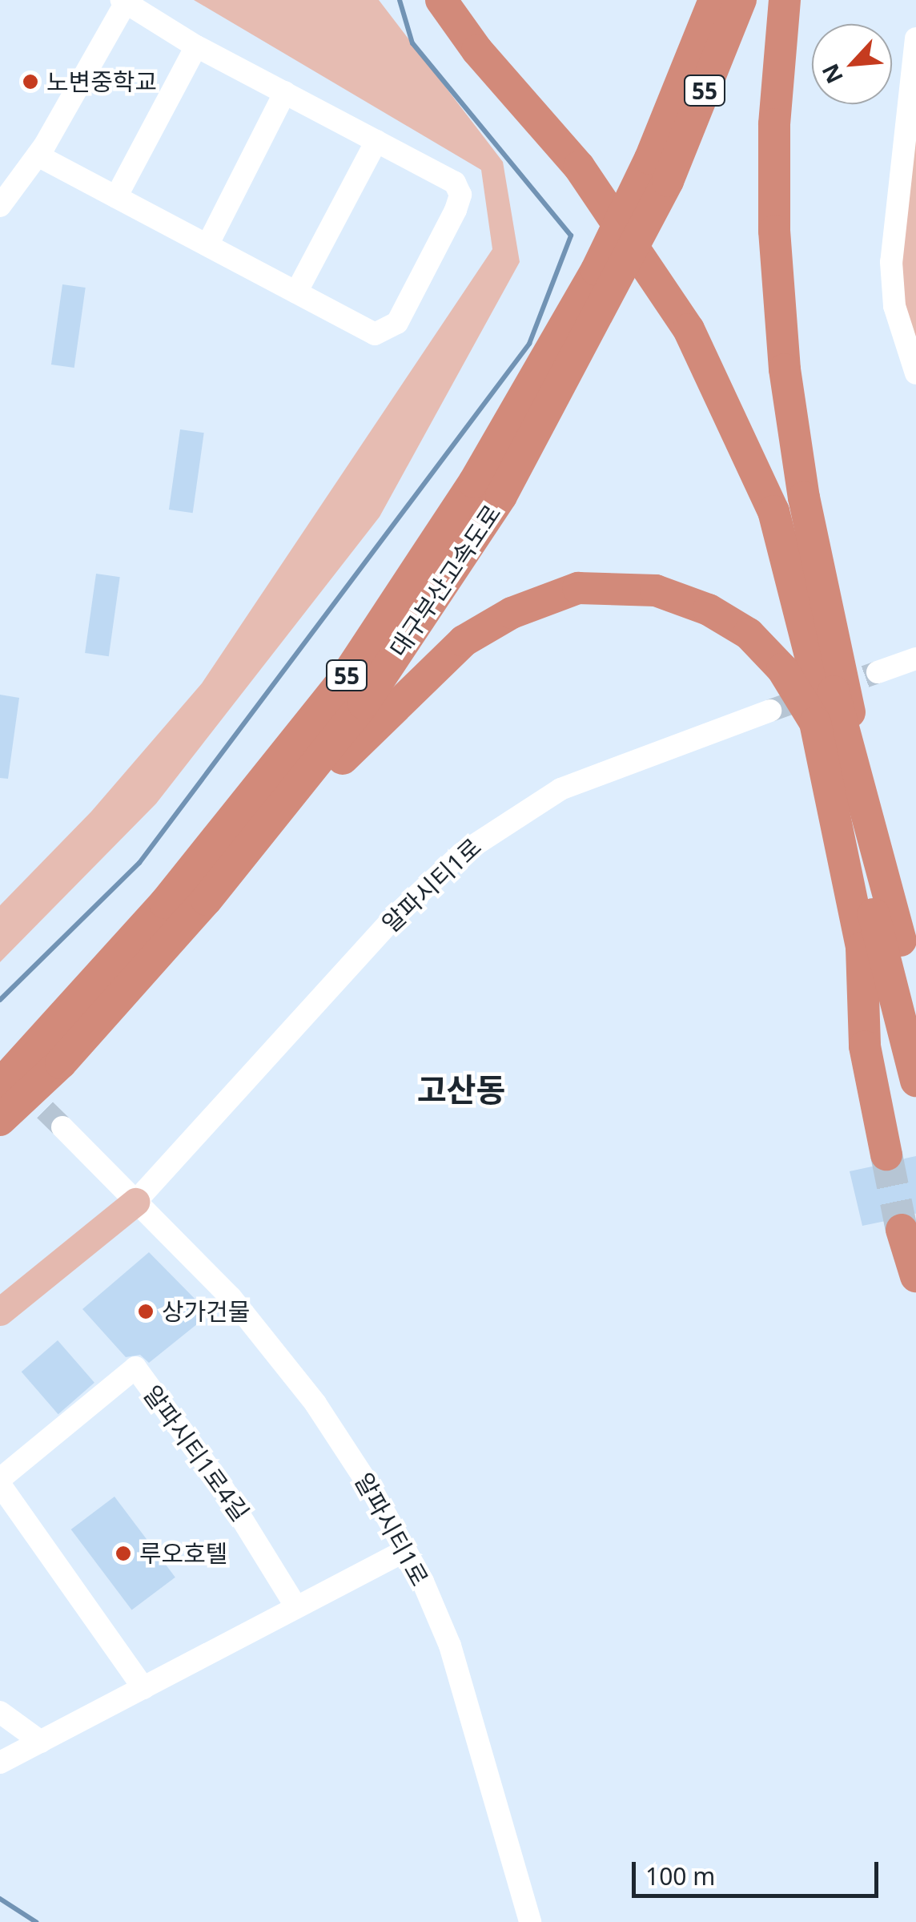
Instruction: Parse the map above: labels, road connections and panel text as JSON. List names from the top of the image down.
{
  "streets": {
    "highway": ["55", "대구부산고속도로"],
    "main road": ["알파시티1로"],
    "street": ["알파시티1로4길"]
  },
  "districts": ["고산동"],
  "places": ["노변중학교", "상가건물", "루오호텔"],
  "scale_bar": "100 m",
  "north": "bottom left"
}
